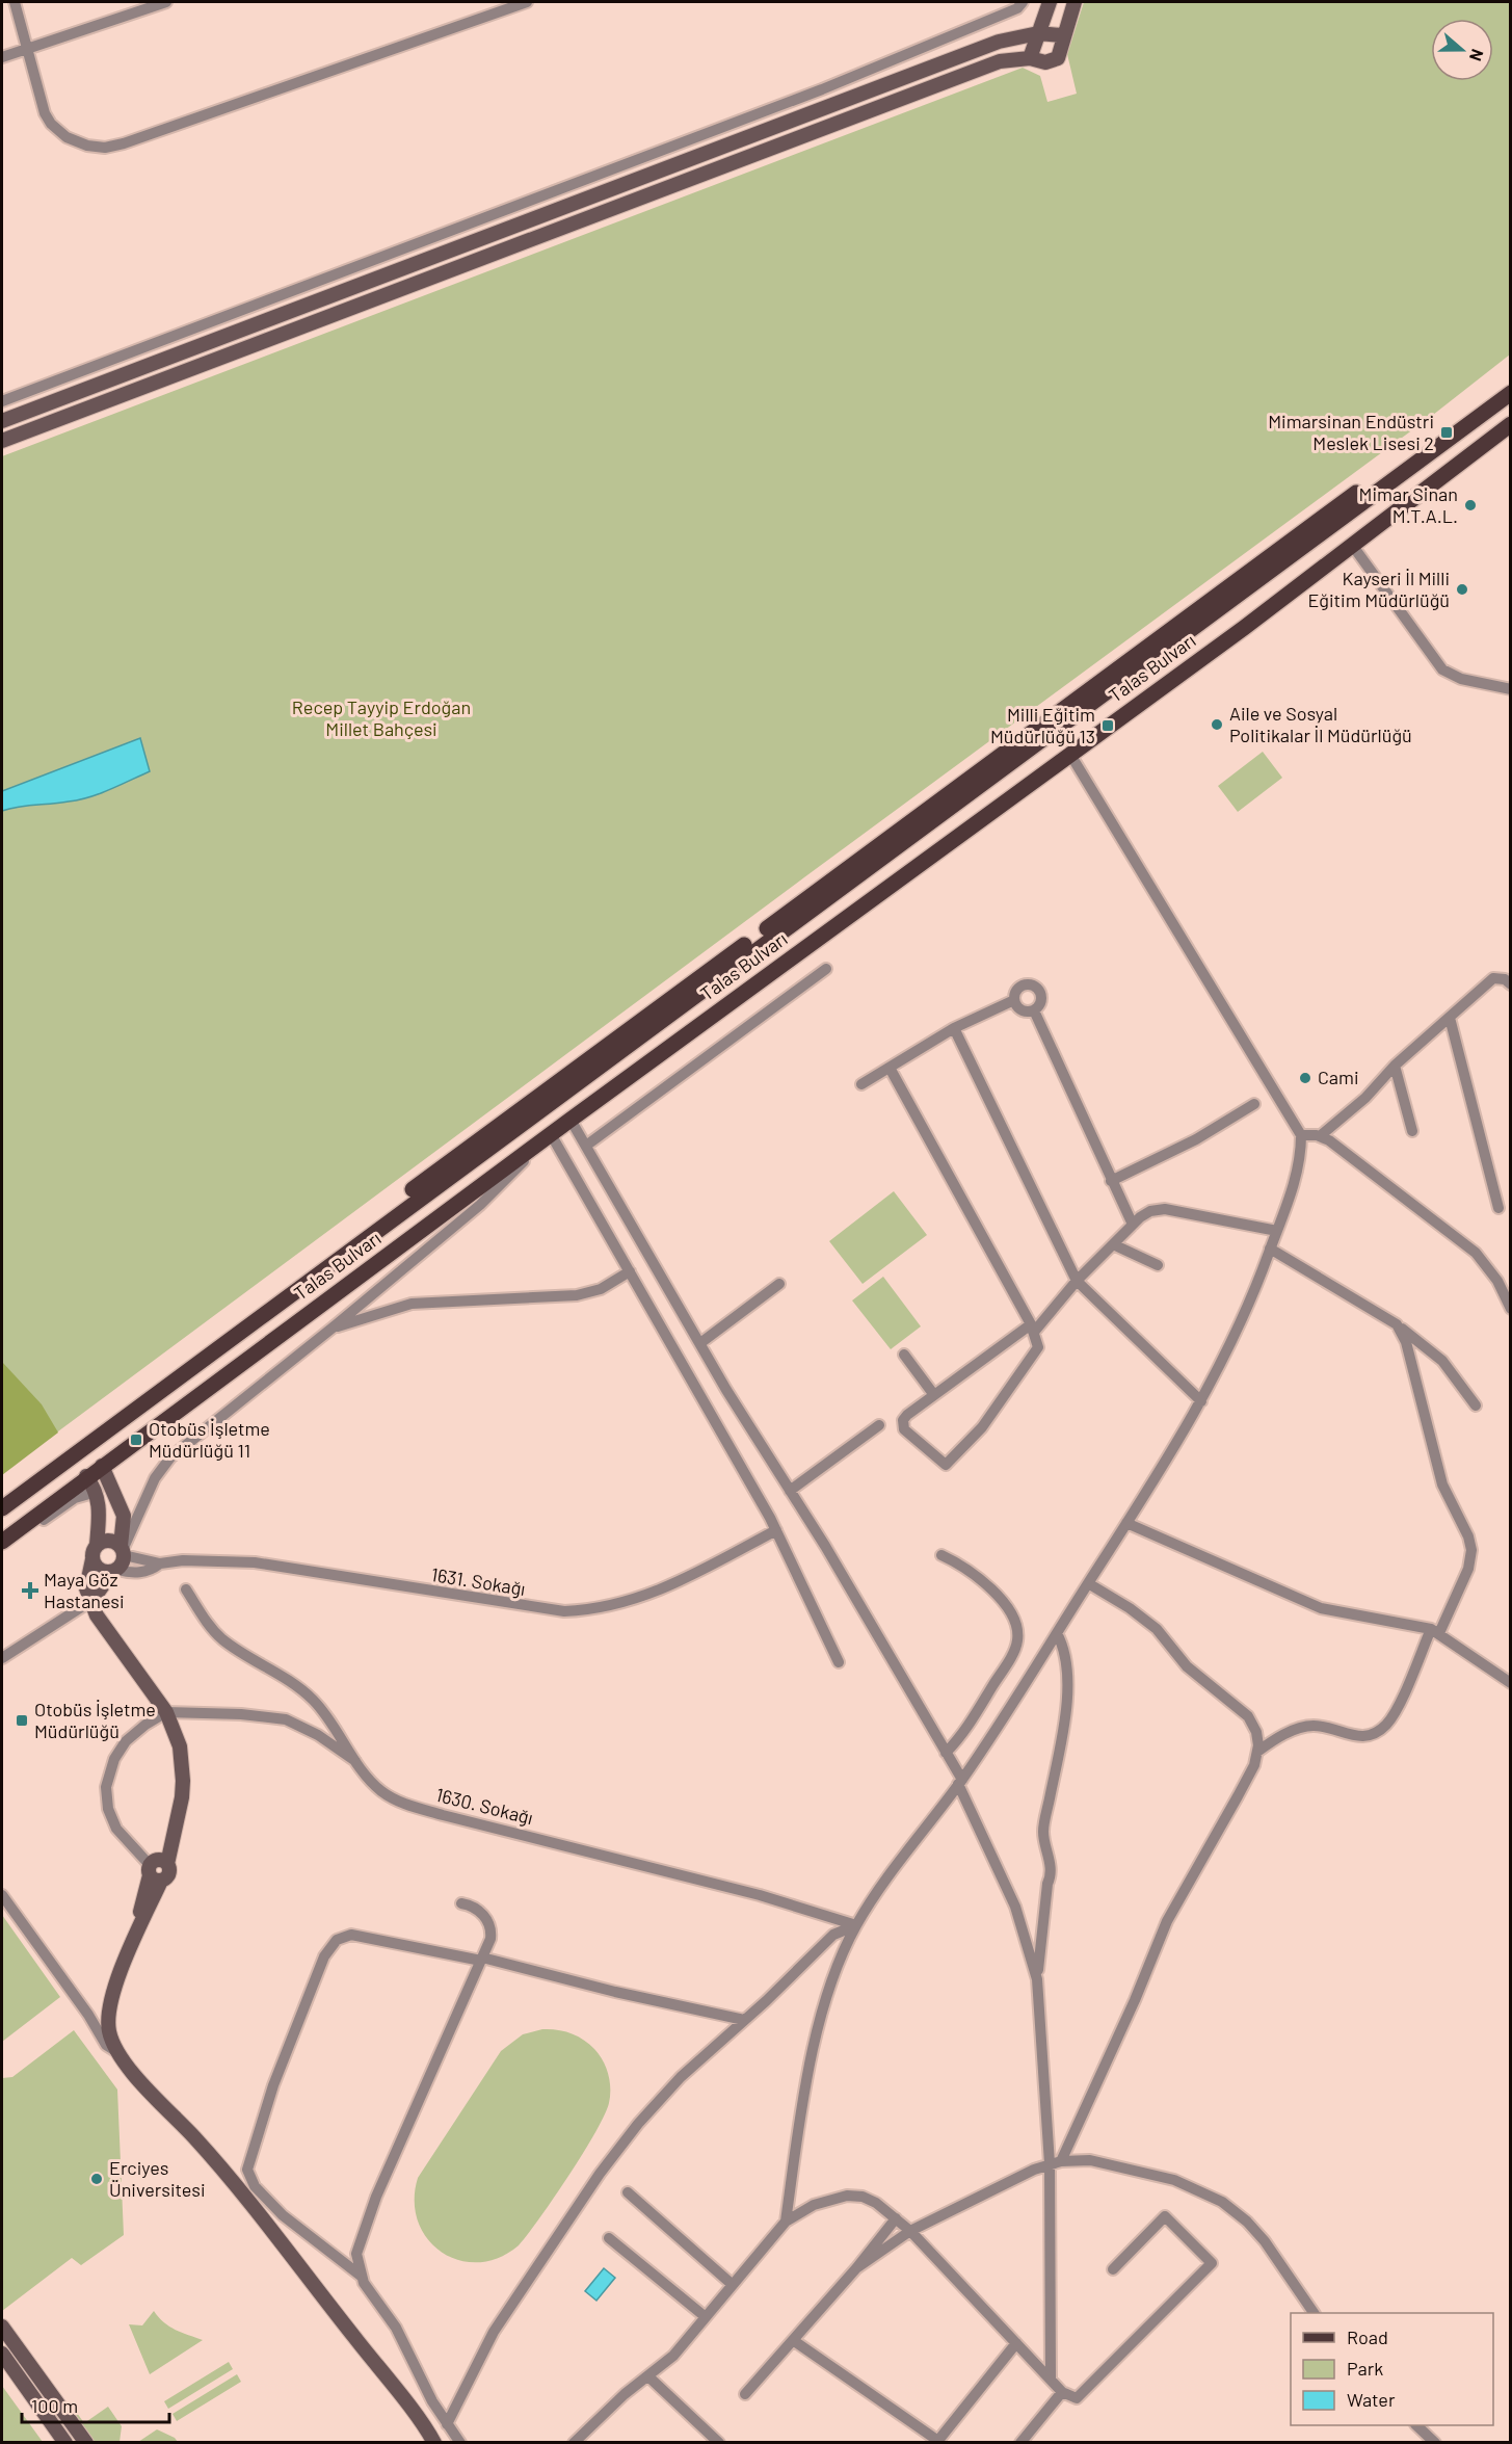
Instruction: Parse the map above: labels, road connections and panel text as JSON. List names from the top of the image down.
{
  "streets": {
    "main road": ["Talas Bulvarı"],
    "street": ["1631. Sokağı", "1630. Sokağı"]
  },
  "parks": ["Recep Tayyip Erdoğan Millet Bahçesi"],
  "places": {
    "transit": [
      "Mimarsinan Endüstri Meslek Lisesi 2",
      "Milli Eğitim Müdürlüğü 13",
      "Otobüs İşletme Müdürlüğü 11",
      "Otobüs İşletme Müdürlüğü"
    ],
    "other": [
      "Mimar Sinan M.T.A.L.",
      "Kayseri İl Milli Eğitim Müdürlüğü",
      "Aile ve Sosyal Politikalar İl Müdürlüğü",
      "Cami",
      "Erciyes Üniversitesi"
    ],
    "health": ["Maya Göz Hastanesi"]
  },
  "legend": ["Road", "Park", "Water"],
  "scale_bar": "100 m",
  "north": "right"
}
